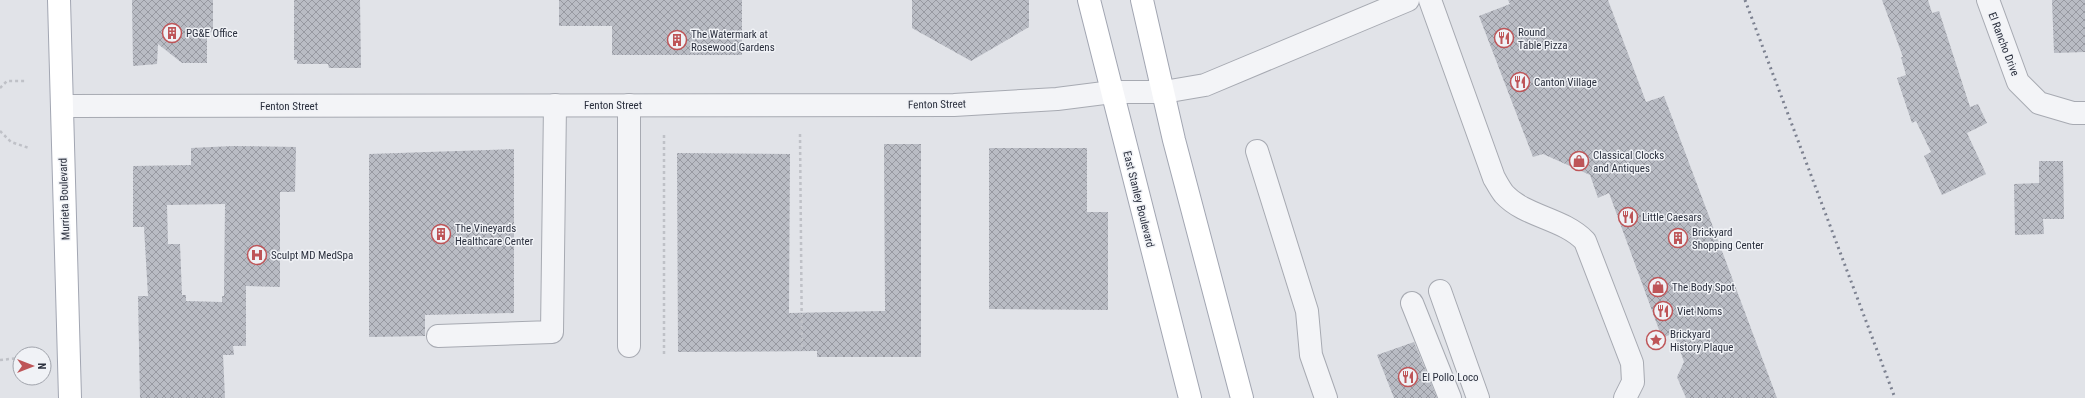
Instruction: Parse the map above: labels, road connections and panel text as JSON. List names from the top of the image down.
{
  "streets": {
    "main road": ["Murrieta Boulevard", "East Stanley Boulevard"],
    "street": ["El Rancho Drive", "Fenton Street"]
  },
  "crossings": [
    ["Fenton Street", "Murrieta Boulevard"],
    ["Fenton Street", "East Stanley Boulevard"]
  ],
  "places": {
    "building": [
      "PG&E Office",
      "The Watermark at Rosewood Gardens",
      "The Vineyards Healthcare Center",
      "Brickyard Shopping Center"
    ],
    "restaurant": [
      "Round Table Pizza",
      "Canton Village",
      "Little Caesars",
      "Viet Noms",
      "El Pollo Loco"
    ],
    "shop": ["Classical Clocks and Antiques", "The Body Spot"],
    "hospital": ["Sculpt MD MedSpa"],
    "place": ["Brickyard History Plaque"]
  },
  "north": "right"
}
